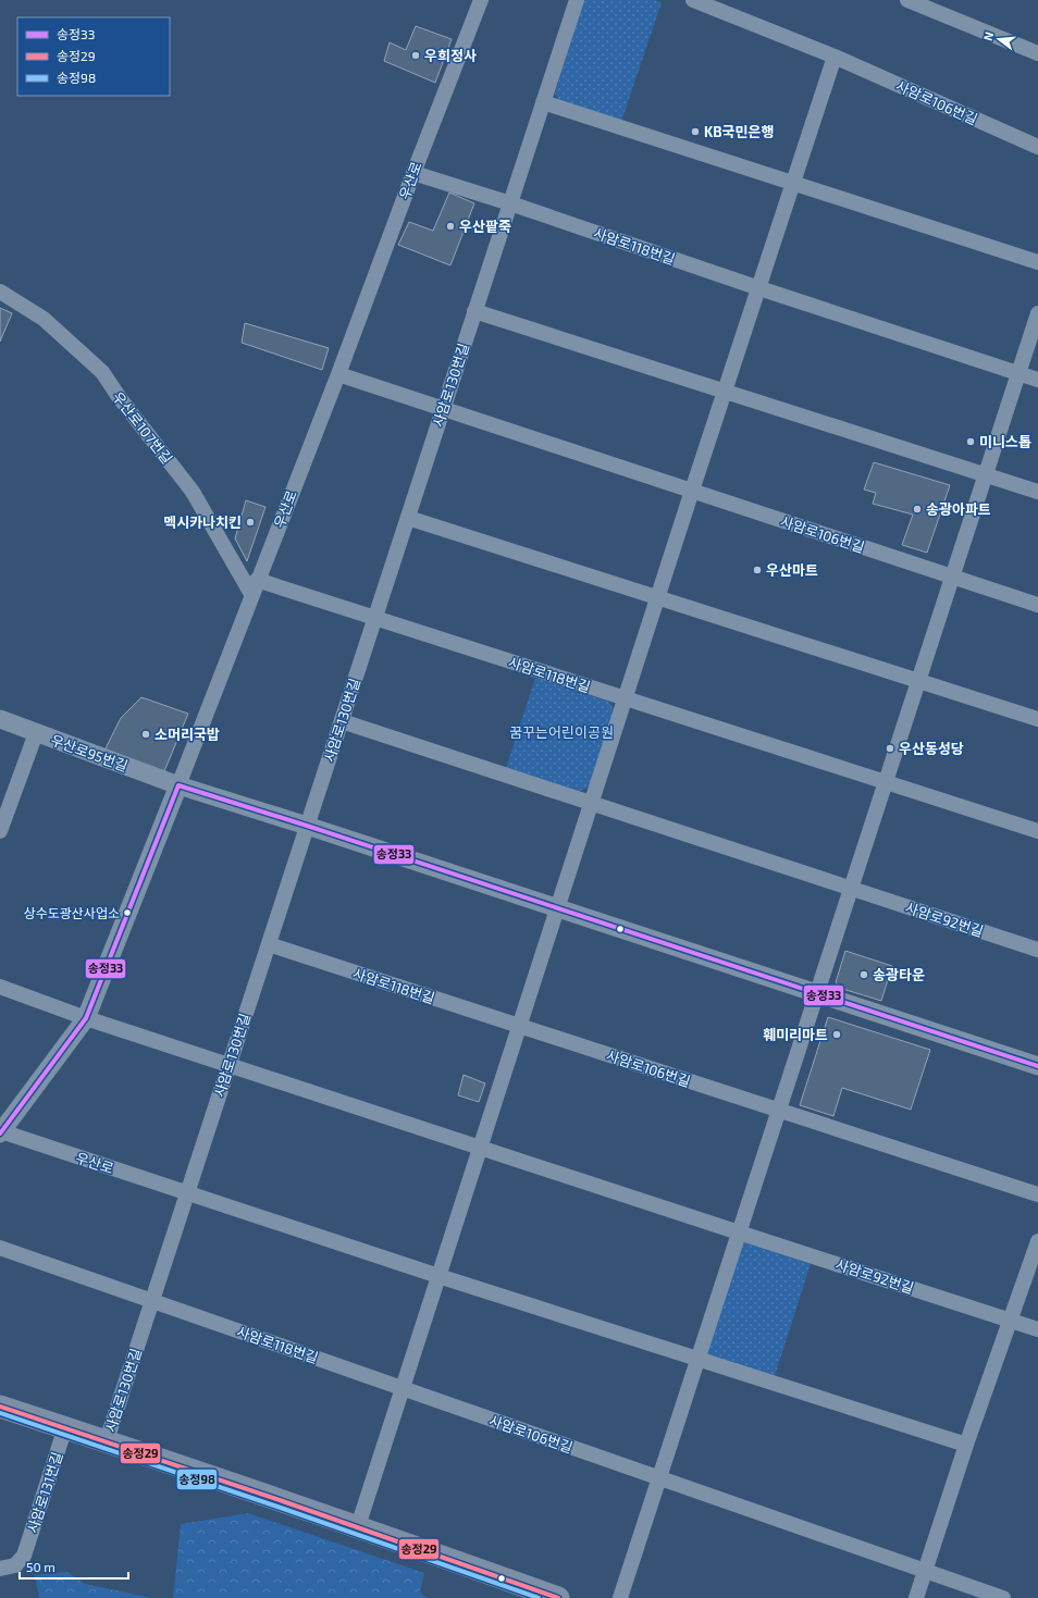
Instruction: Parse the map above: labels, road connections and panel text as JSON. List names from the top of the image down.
{
  "streets": {
    "street": [
      "사암로106번길",
      "우산로",
      "사암로118번길",
      "사암로130번길",
      "우산로107번길",
      "우산로95번길",
      "사암로92번길",
      "사암로131번길"
    ]
  },
  "crossings": [
    ["사암로106번길", "사암로118번길"],
    ["우산로", "사암로118번길"],
    ["우산로", "사암로130번길"],
    ["우산로", "우산로107번길"],
    ["우산로", "우산로95번길"],
    ["사암로118번길", "사암로130번길"],
    ["사암로118번길", "우산로107번길"],
    ["사암로130번길", "우산로95번길"]
  ],
  "parks": ["꿈꾸는어린이공원"],
  "places": [
    "우희정사",
    "KB국민은행",
    "우산팥죽",
    "미니스톱",
    "송광아파트",
    "멕시카나치킨",
    "우산마트",
    "소머리국밥",
    "우산동성당",
    "상수도광산사업소",
    "송광타운",
    "훼미리마트"
  ],
  "lines": ["transit line 송정33", "transit line 송정29", "transit line 송정98"],
  "legend": ["송정33", "송정29", "송정98"],
  "scale_bar": "50 m",
  "north": "left"
}
